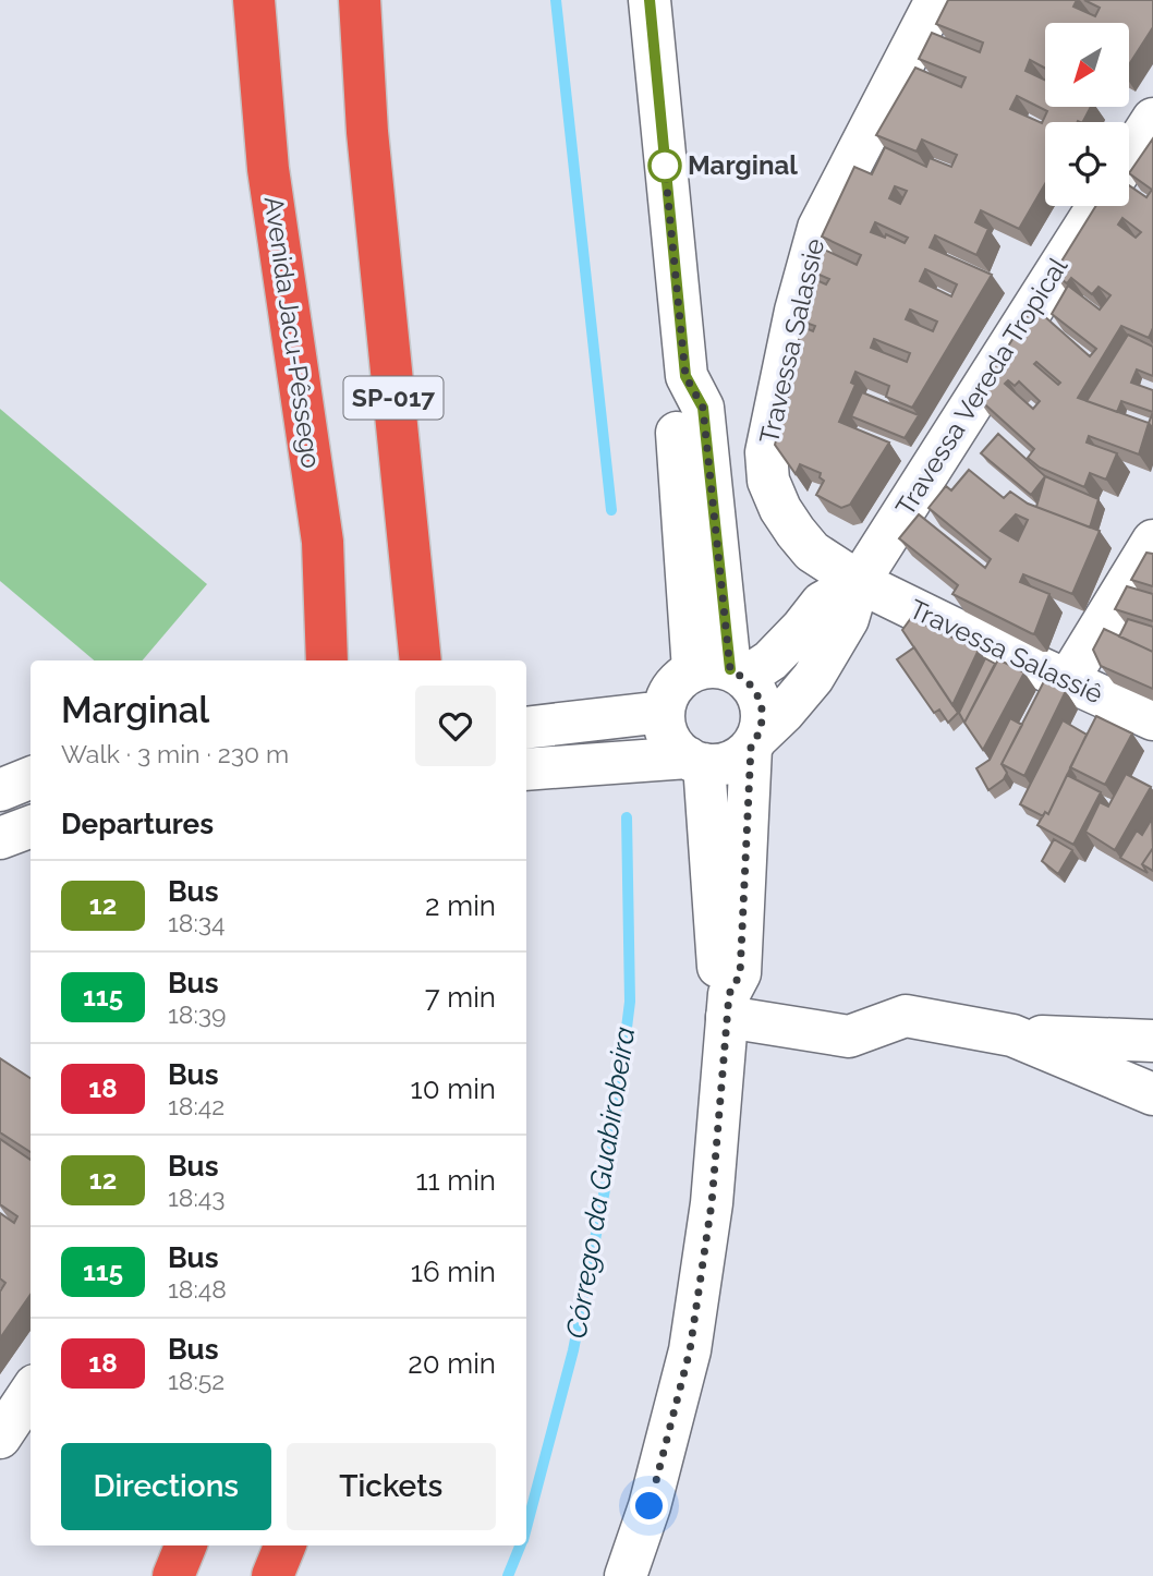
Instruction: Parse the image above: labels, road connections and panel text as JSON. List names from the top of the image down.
{
  "streets": {
    "highway": ["Avenida Jacu-Pêssego", "SP-017"],
    "street": ["Travessa Salassie", "Travessa Vereda Tropical", "Travessa Salassiê"]
  },
  "crossings": [
    ["Travessa Salassie", "Travessa Vereda Tropical"],
    ["Travessa Salassie", "Travessa Salassiê"],
    ["Travessa Vereda Tropical", "Travessa Salassiê"]
  ],
  "water": ["Córrego da Guabirobeira"],
  "places": ["Marginal"],
  "lines": ["bus line 12"],
  "north": "bottom left",
  "page": {
    "heading": [
      ["Marginal", "Walk · 3 min · 230 m"],
      "Departures"
    ],
    "list": [
      {
        "mark": "12",
        "name": "Bus",
        "note": "18:34",
        "value": "2 min"
      },
      {
        "mark": "115",
        "name": "Bus",
        "note": "18:39",
        "value": "7 min"
      },
      {
        "mark": "18",
        "name": "Bus",
        "note": "18:42",
        "value": "10 min"
      },
      {
        "mark": "12",
        "name": "Bus",
        "note": "18:43",
        "value": "11 min"
      },
      {
        "mark": "115",
        "name": "Bus",
        "note": "18:48",
        "value": "16 min"
      },
      {
        "mark": "18",
        "name": "Bus",
        "note": "18:52",
        "value": "20 min"
      }
    ],
    "buttons": ["Directions", "Tickets"]
  }
}
